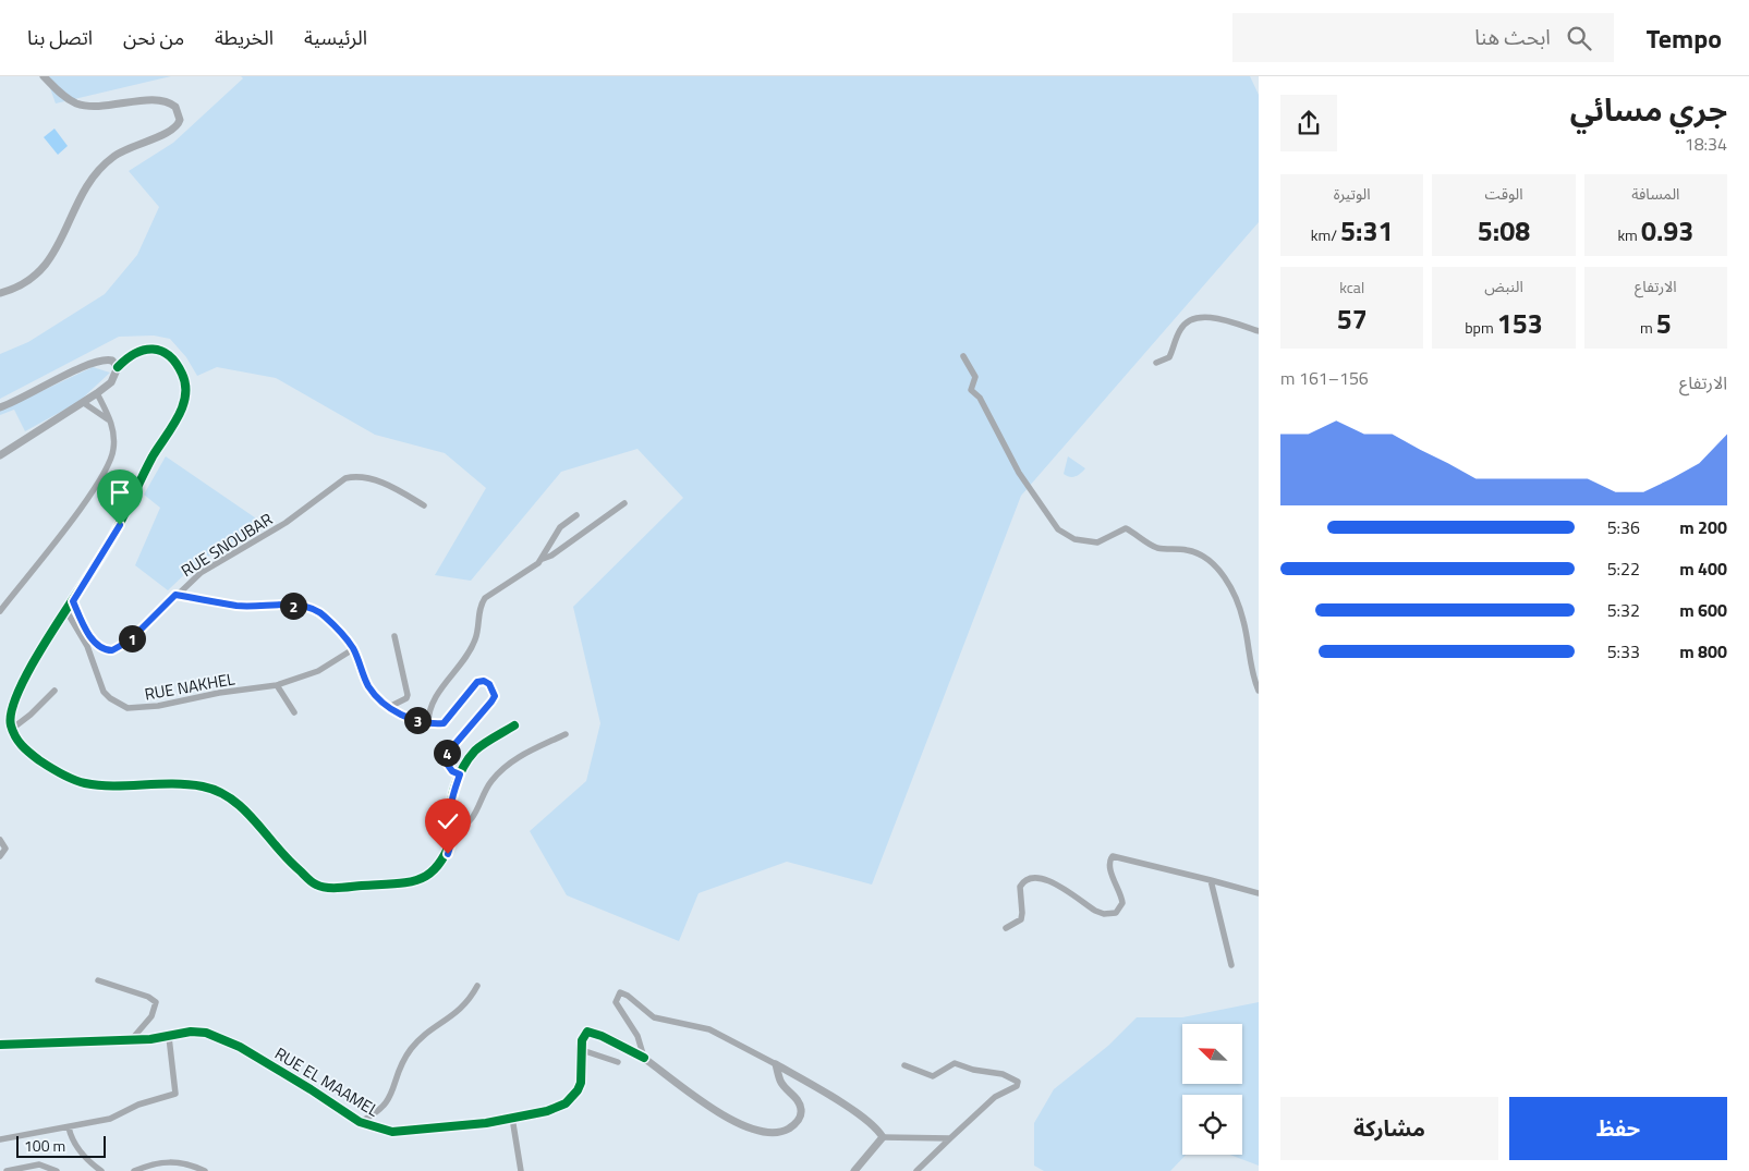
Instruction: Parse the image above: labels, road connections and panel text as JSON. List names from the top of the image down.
{
  "streets": {
    "street": ["RUE SNOUBAR", "RUE NAKHEL", "RUE EL MAAMEL"]
  },
  "scale_bar": "100 m",
  "north": "top left",
  "page": {
    "header": "Tempo",
    "search": "ابحث هنا",
    "nav": [
      "الرئيسية",
      "الخريطة",
      "من نحن",
      "اتصل بنا"
    ],
    "heading": ["جري مسائي", "18:34"],
    "stats": [
      ["المسافة", "0.93 km"],
      ["الوقت", "5:08"],
      ["الوتيرة", "5:31 /km"],
      ["الارتفاع", "5 m"],
      ["النبض", "153 bpm"],
      ["kcal", "57"]
    ],
    "chart": ["الارتفاع", "156–161 m"],
    "list": [
      {
        "name": "200 m",
        "note": "5:36"
      },
      {
        "name": "400 m",
        "note": "5:22"
      },
      {
        "name": "600 m",
        "note": "5:32"
      },
      {
        "name": "800 m",
        "note": "5:33"
      }
    ],
    "pins": [
      "2",
      "1",
      "3",
      "4"
    ],
    "buttons": ["حفظ", "مشاركة"],
    "scale": "100 m"
  }
}
